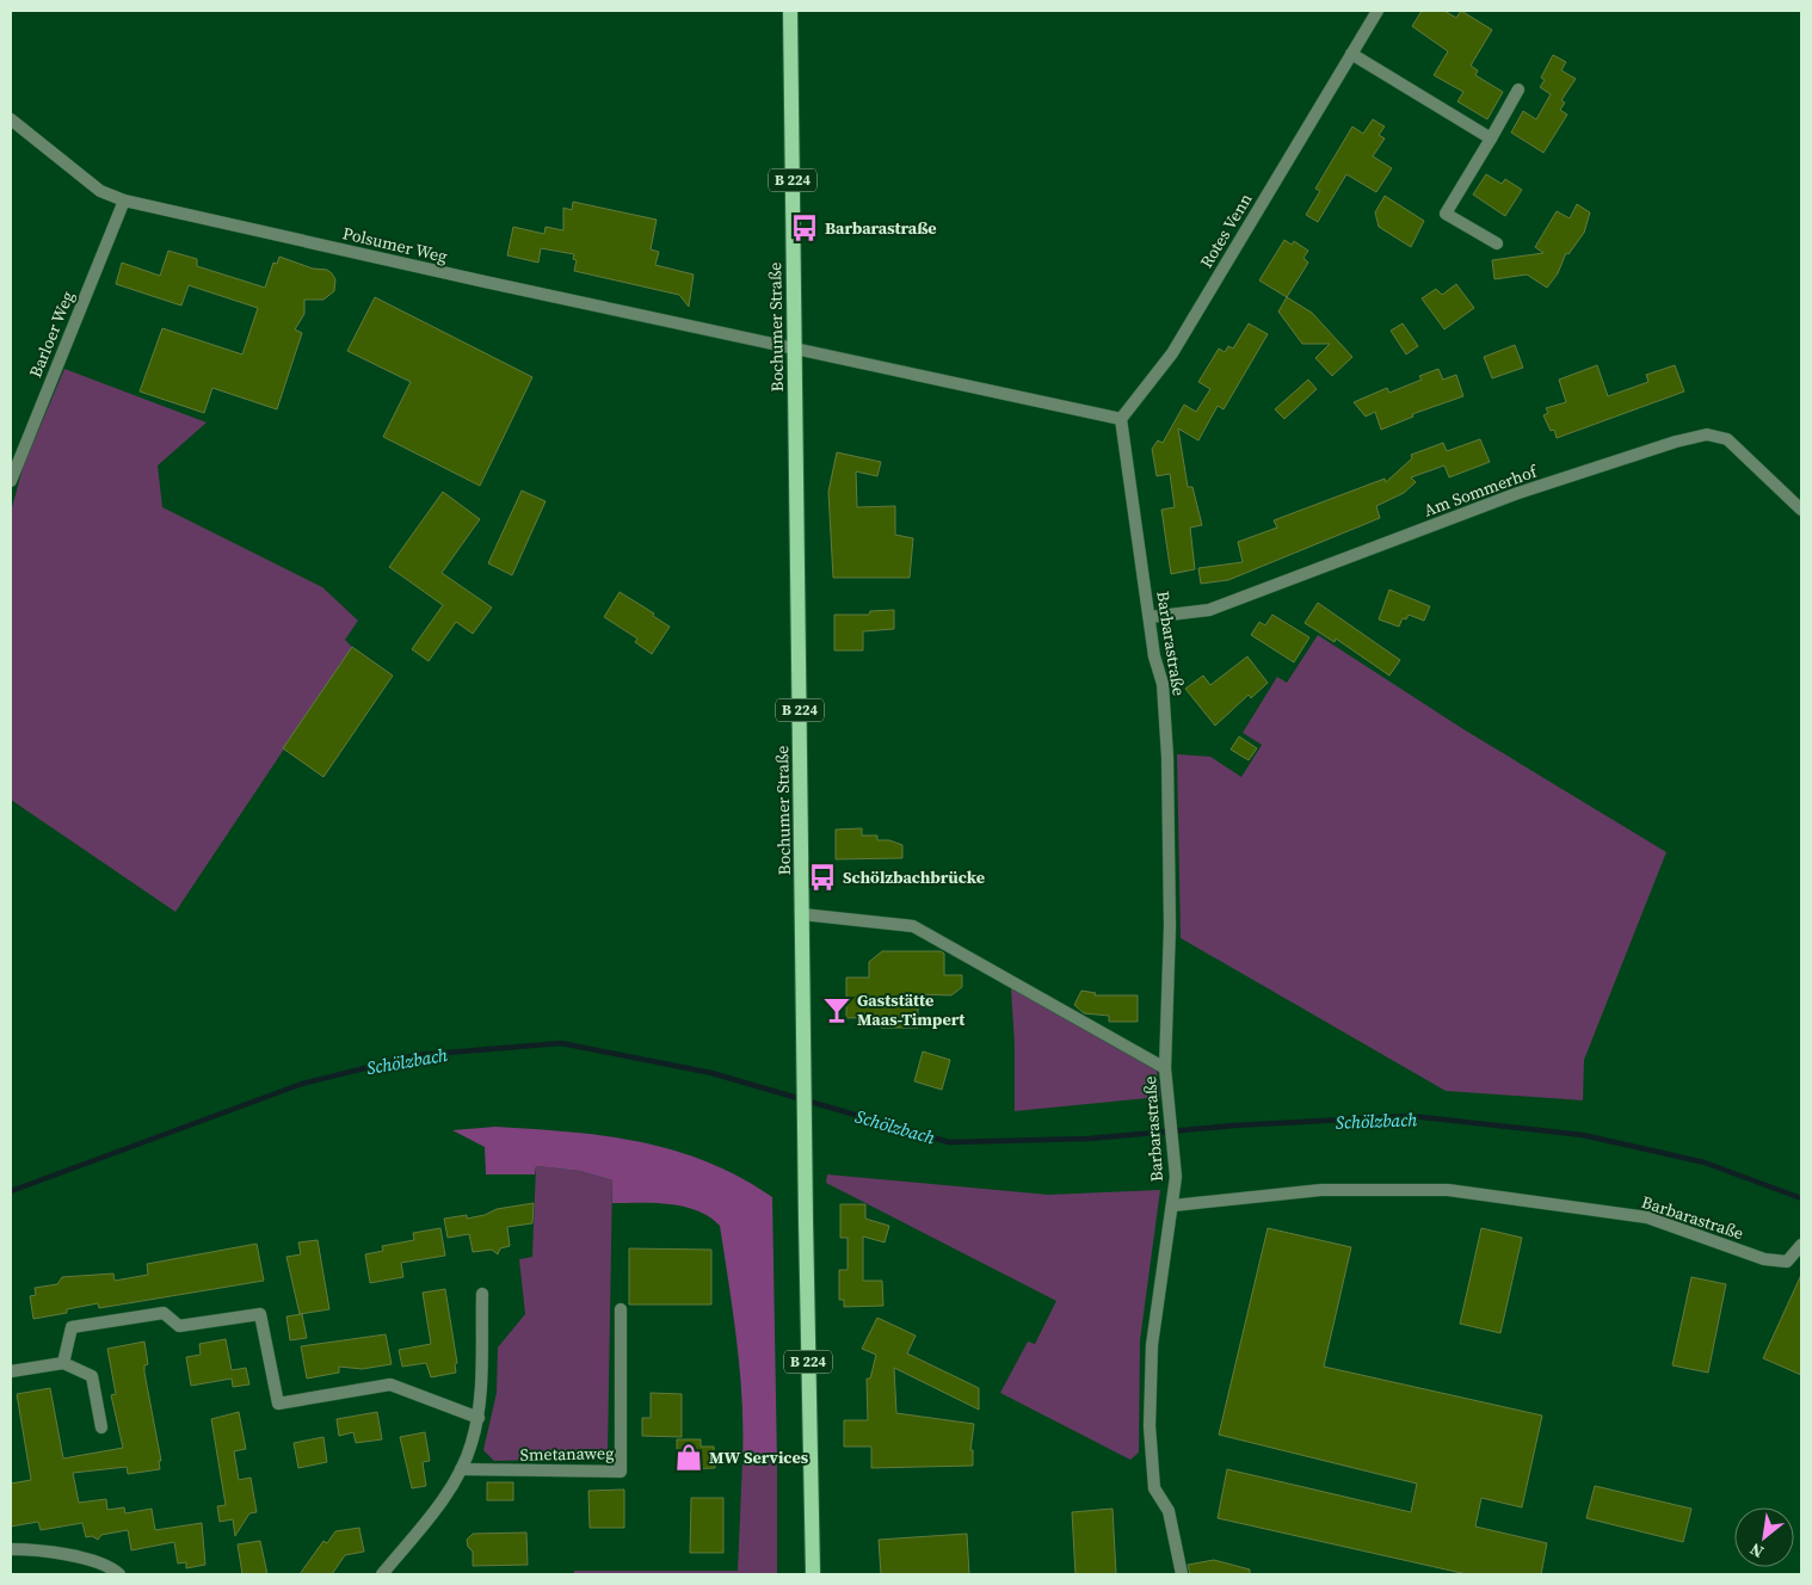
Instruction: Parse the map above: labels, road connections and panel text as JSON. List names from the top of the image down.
{
  "streets": {
    "main road": ["B 224", "Bochumer Straße"],
    "street": [
      "Rotes Venn",
      "Polsumer Weg",
      "Barloer Weg",
      "Am Sommerhof",
      "Barbarastraße",
      "Smetanaweg"
    ]
  },
  "crossings": [
    ["Rotes Venn", "Barbarastraße"],
    ["Polsumer Weg", "Bochumer Straße"],
    ["Polsumer Weg", "Barloer Weg"],
    ["Am Sommerhof", "Barbarastraße"]
  ],
  "water": ["Schölzbach"],
  "places": {
    "bus stop": ["Barbarastraße", "Schölzbachbrücke"],
    "bar": ["Gaststätte Maas-Timpert"],
    "shop": ["MW Services"]
  },
  "north": "bottom left"
}
